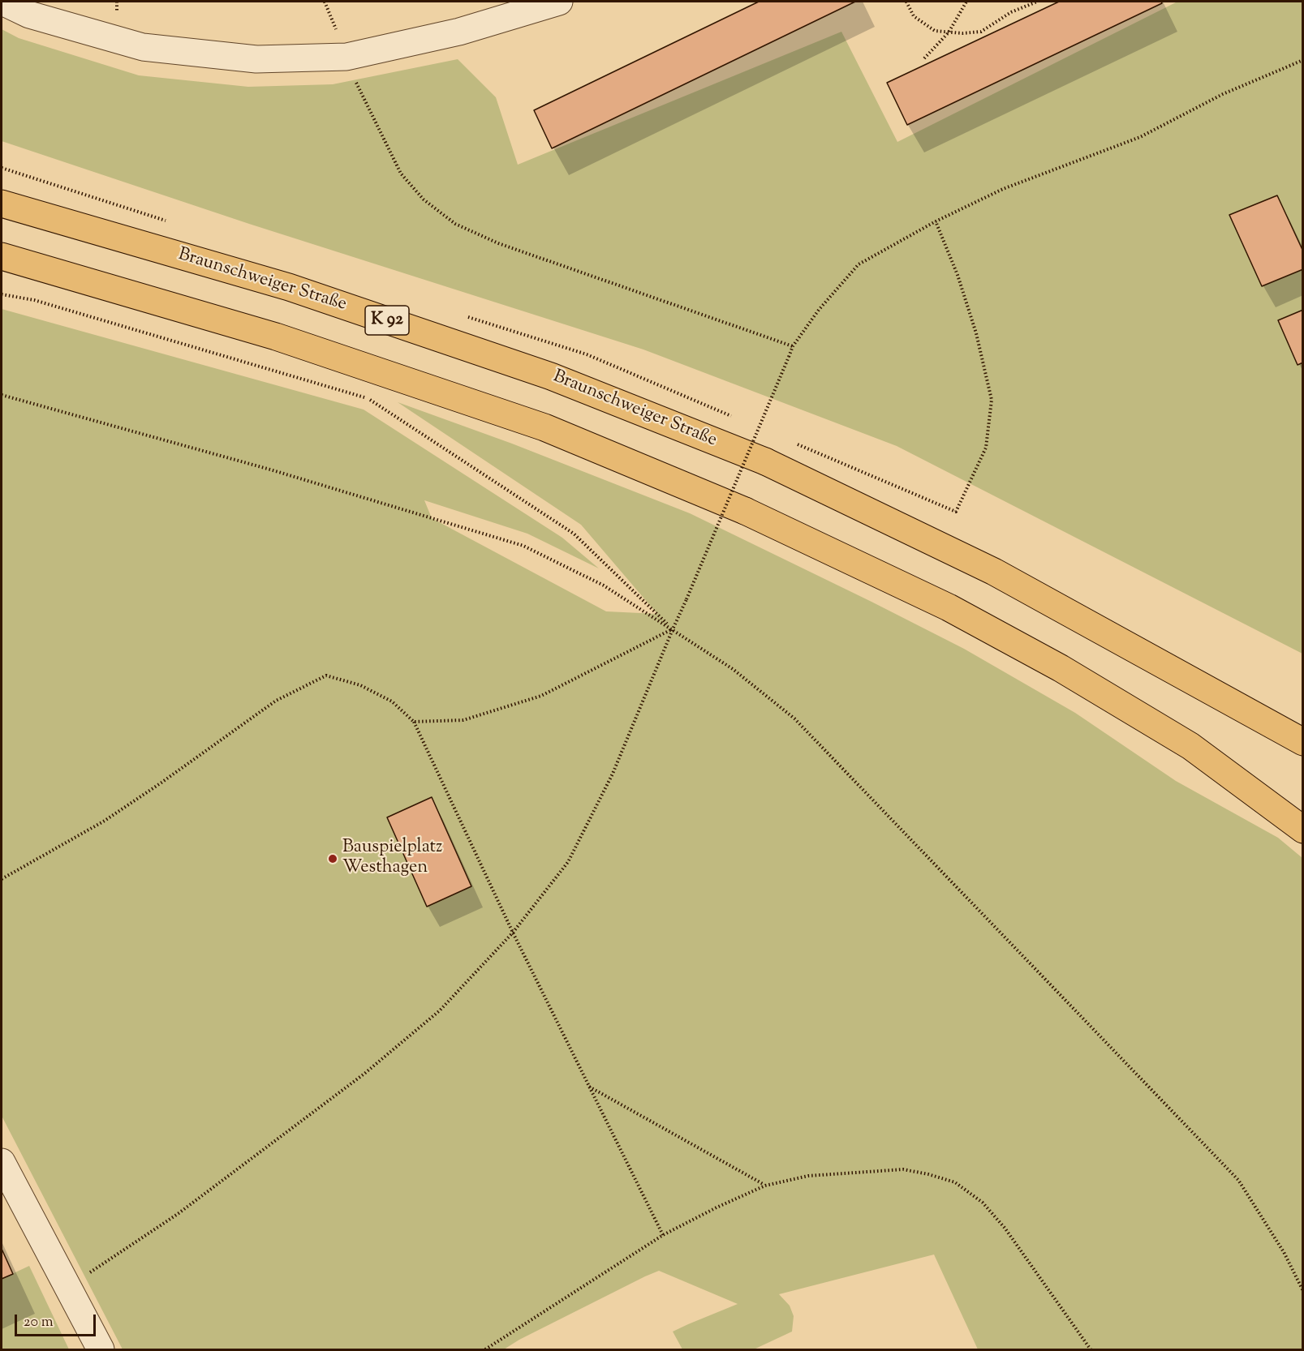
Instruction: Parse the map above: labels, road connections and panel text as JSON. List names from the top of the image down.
{
  "streets": {
    "highway": ["Braunschweiger Straße", "K 92"]
  },
  "places": ["Bauspielplatz Westhagen"],
  "scale_bar": "20 m"
}
